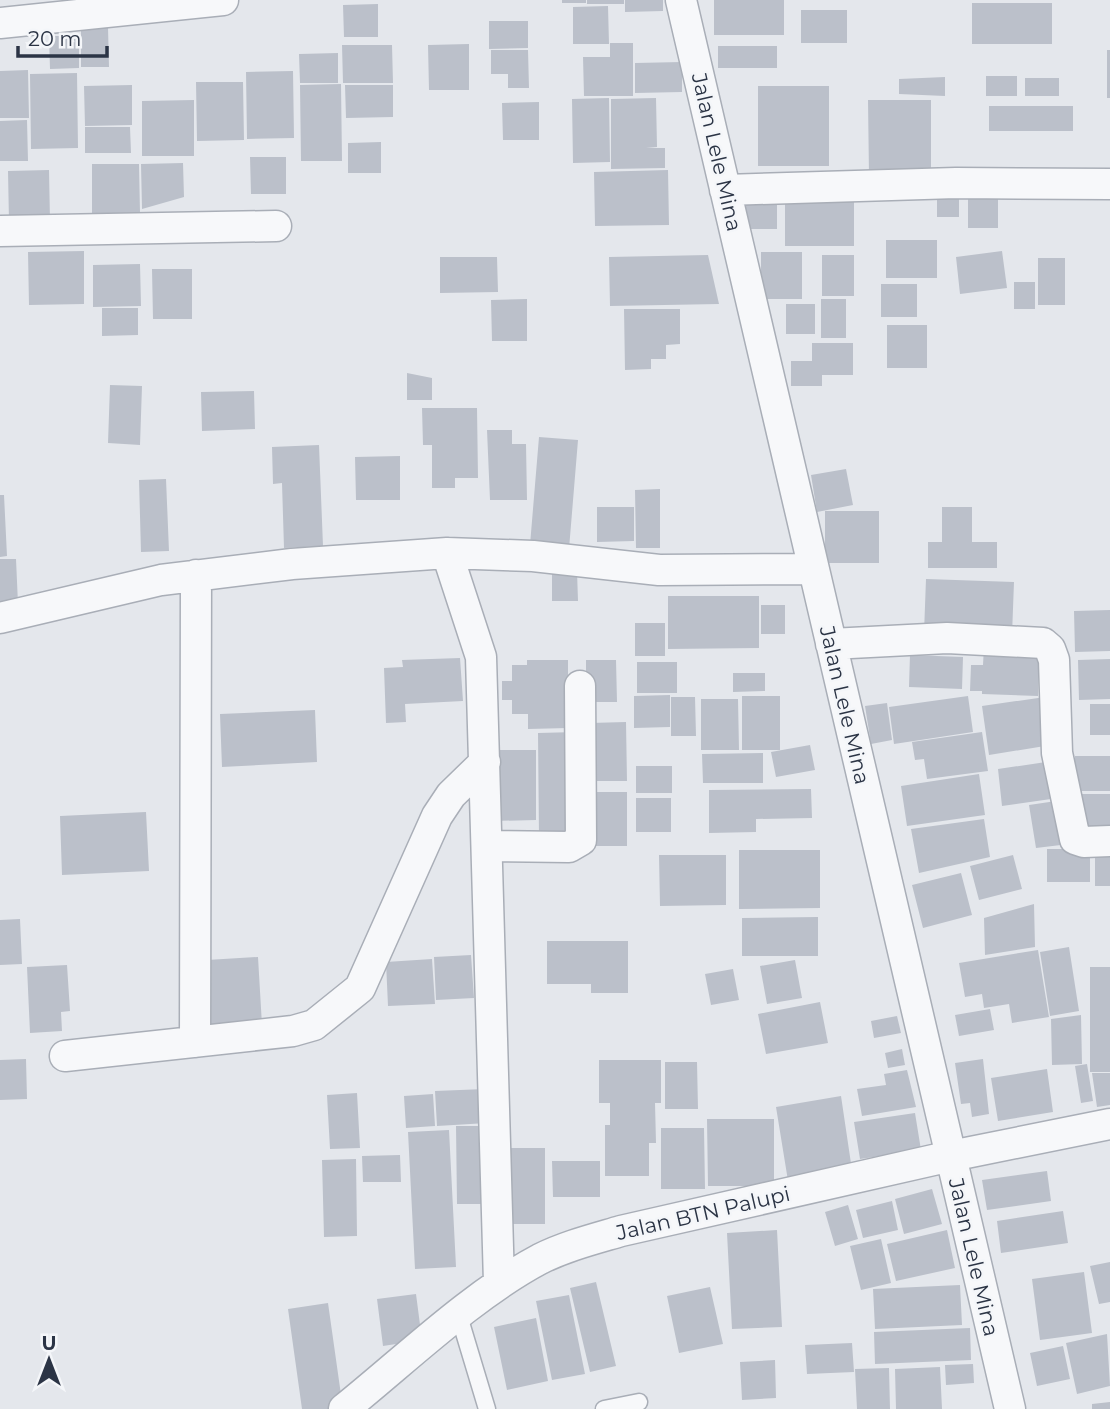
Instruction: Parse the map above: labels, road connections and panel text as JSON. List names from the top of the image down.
{
  "streets": {
    "street": ["Jalan Lele Mina", "Jalan BTN Palupi"]
  },
  "crossings": [
    ["Jalan Lele Mina", "Jalan BTN Palupi"]
  ],
  "scale_bar": "20 m",
  "north": "top"
}
